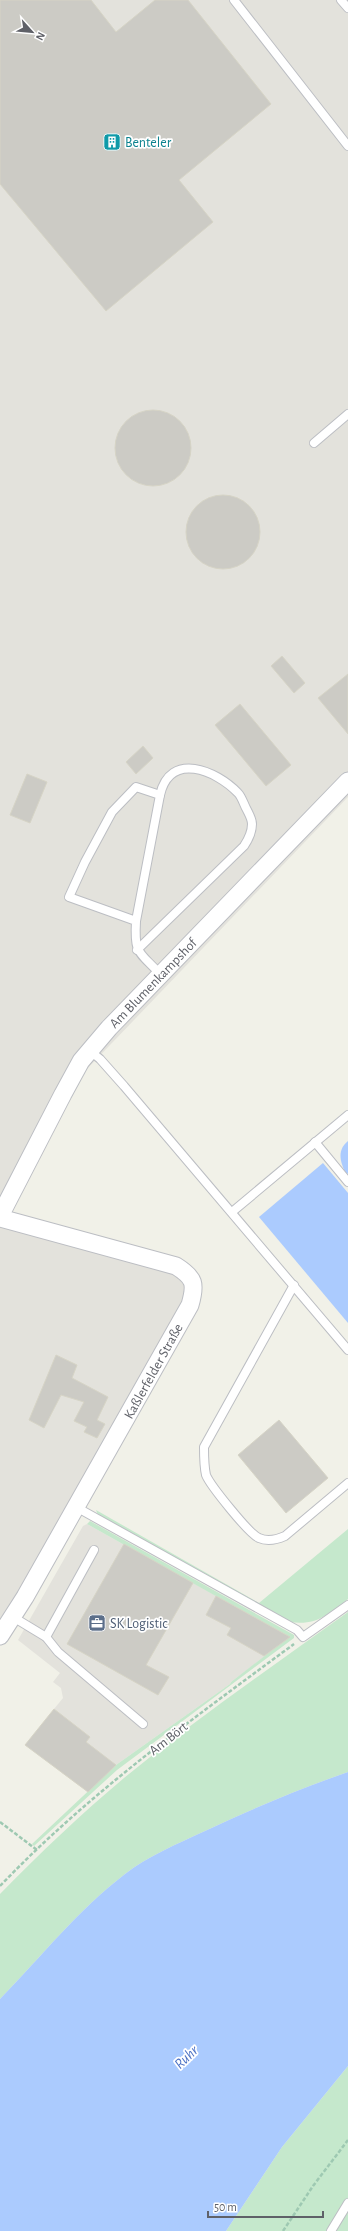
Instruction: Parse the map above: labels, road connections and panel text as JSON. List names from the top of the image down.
{
  "streets": {
    "street": ["Am Blumenkampshof", "Kaßlerfelder Straße"],
    "path": ["Am Bört"]
  },
  "crossings": [
    ["Am Blumenkampshof", "Kaßlerfelder Straße"]
  ],
  "water": ["Ruhr"],
  "places": {
    "building": ["Benteler"],
    "office": ["SK Logistic"]
  },
  "scale_bar": "50 m",
  "north": "bottom right"
}
